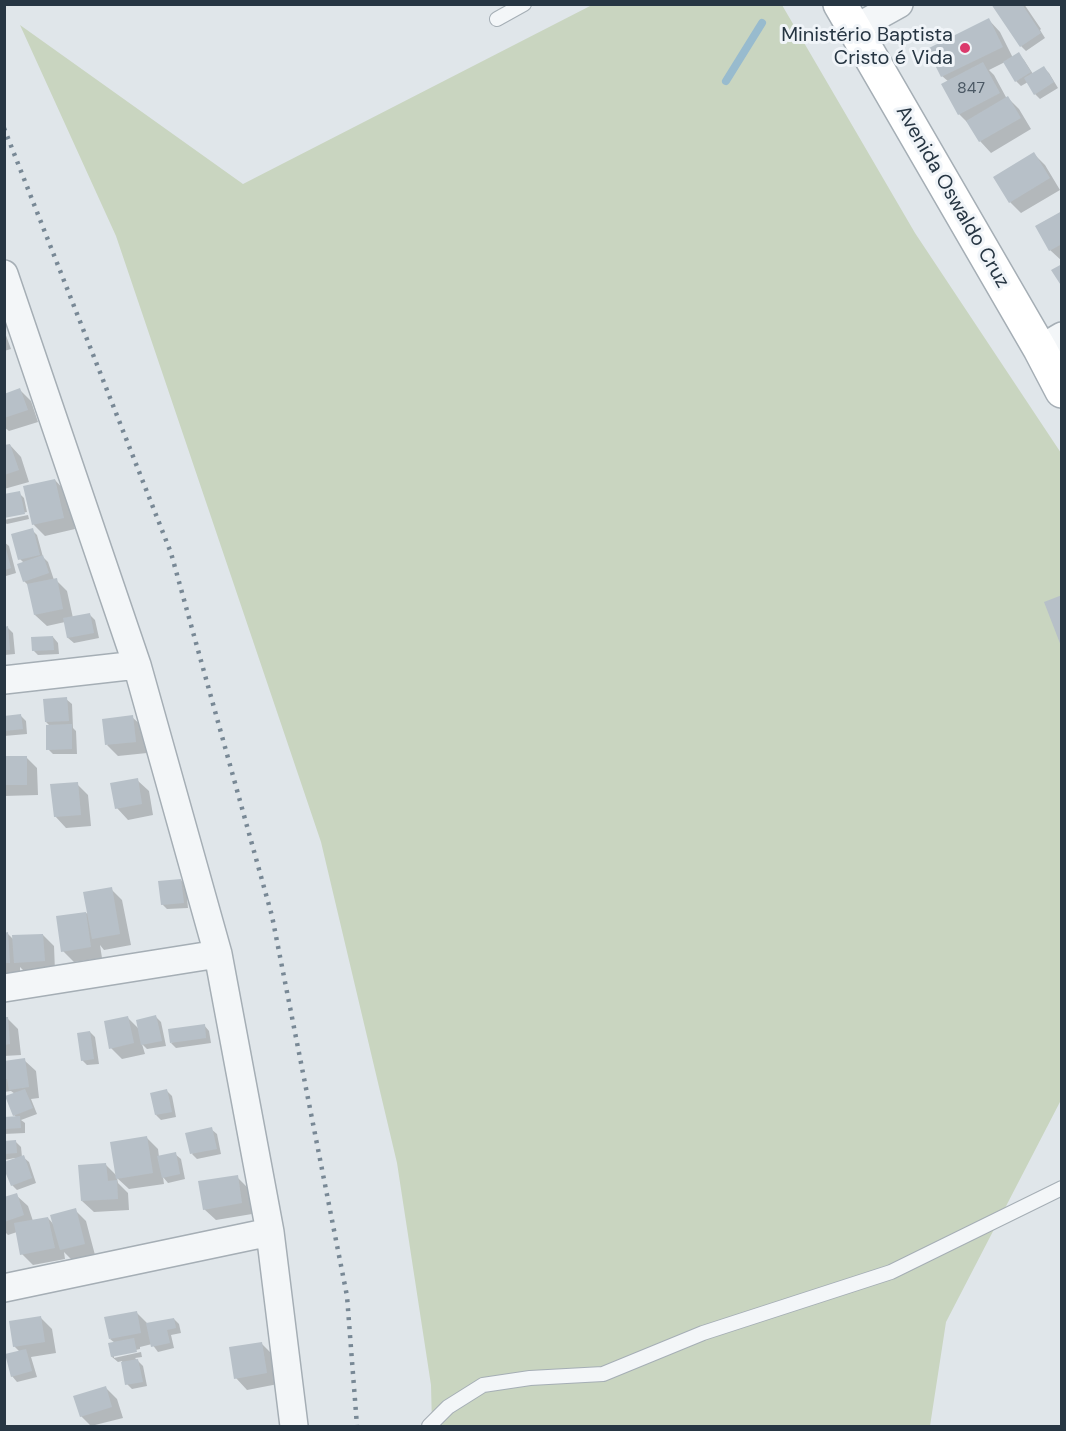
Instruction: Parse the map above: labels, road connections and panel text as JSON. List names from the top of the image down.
{
  "streets": {
    "street": ["Avenida Oswaldo Cruz"]
  },
  "places": ["Ministério Baptista Cristo é Vida"],
  "house_numbers": ["847"]
}
